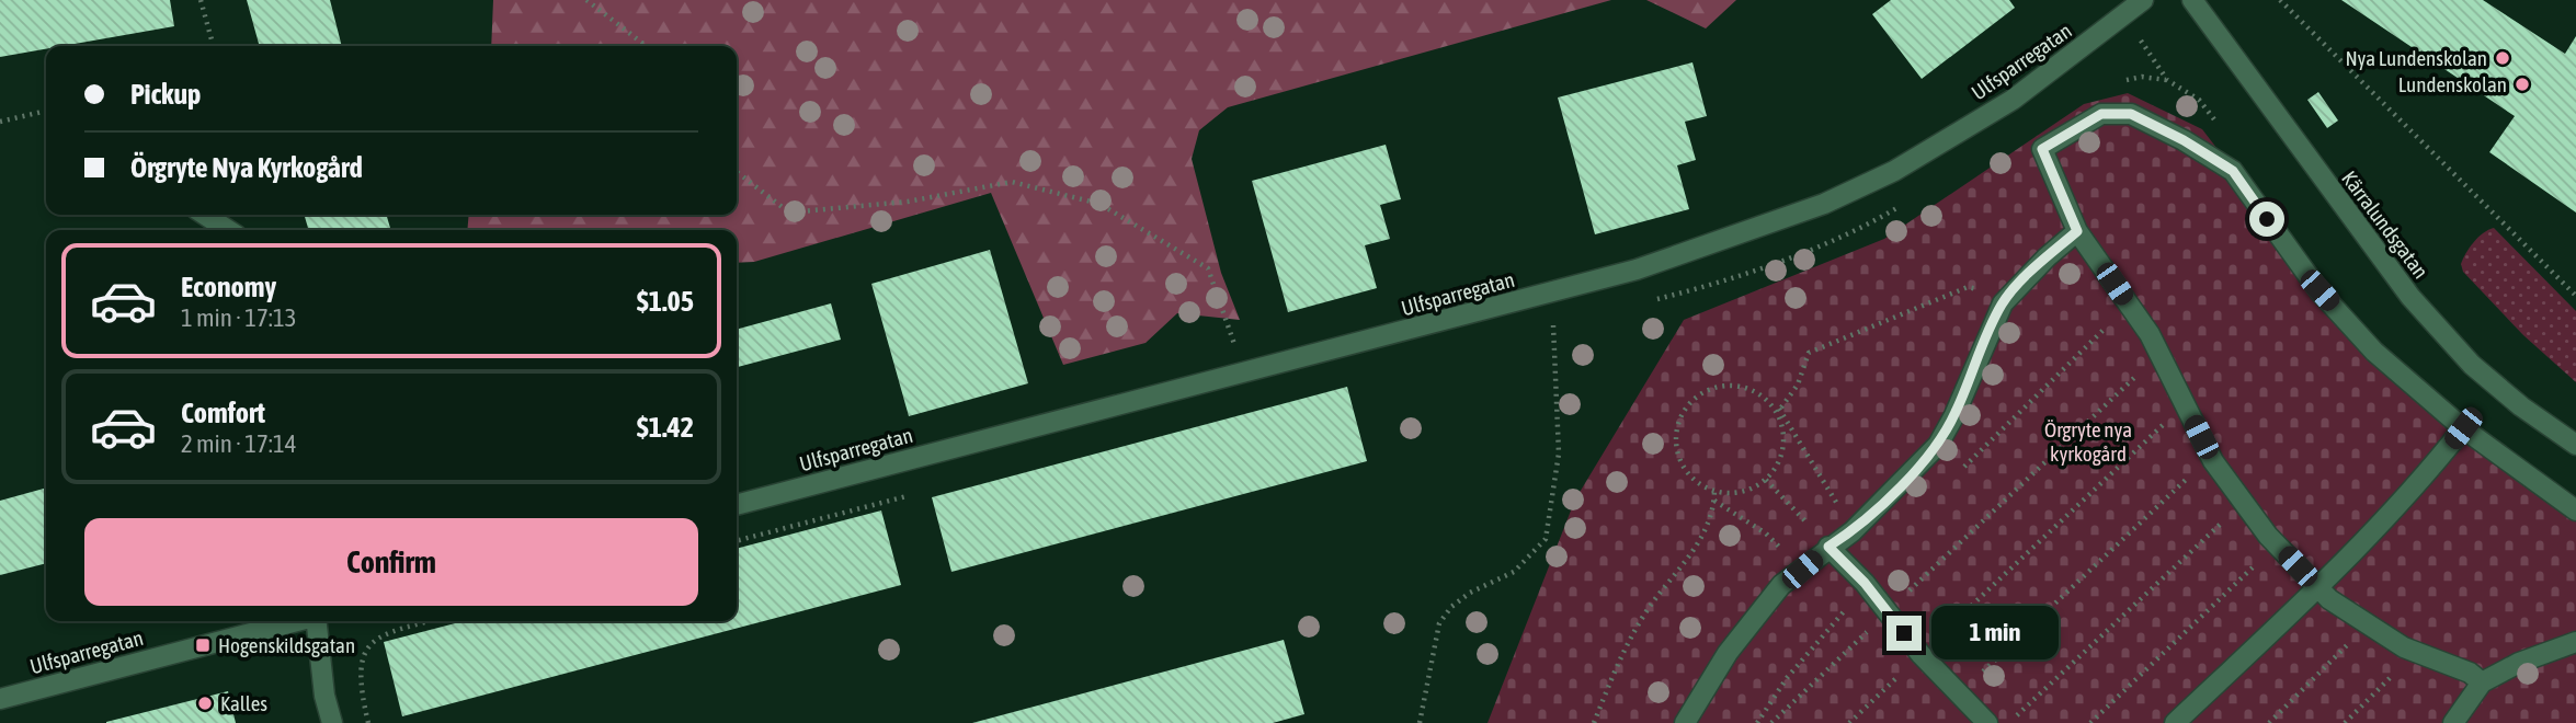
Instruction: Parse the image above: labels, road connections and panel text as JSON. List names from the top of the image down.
{
  "streets": {
    "street": ["Ulfsparregatan", "Kärralundsgatan"]
  },
  "parks": ["Örgryte nya kyrkogård"],
  "places": {
    "other": ["Nya Lundenskolan", "Lundenskolan", "Kalles"],
    "transit": ["Hogenskildsgatan"]
  },
  "page": {
    "banner": ["Pickup", "Örgryte Nya Kyrkogård"],
    "list": [
      {
        "name": "Economy",
        "note": "1 min · 17:13",
        "value": "$1.05"
      },
      {
        "name": "Comfort",
        "note": "2 min · 17:14",
        "value": "$1.42"
      }
    ],
    "buttons": "Confirm",
    "bubble": "1 min"
  }
}
